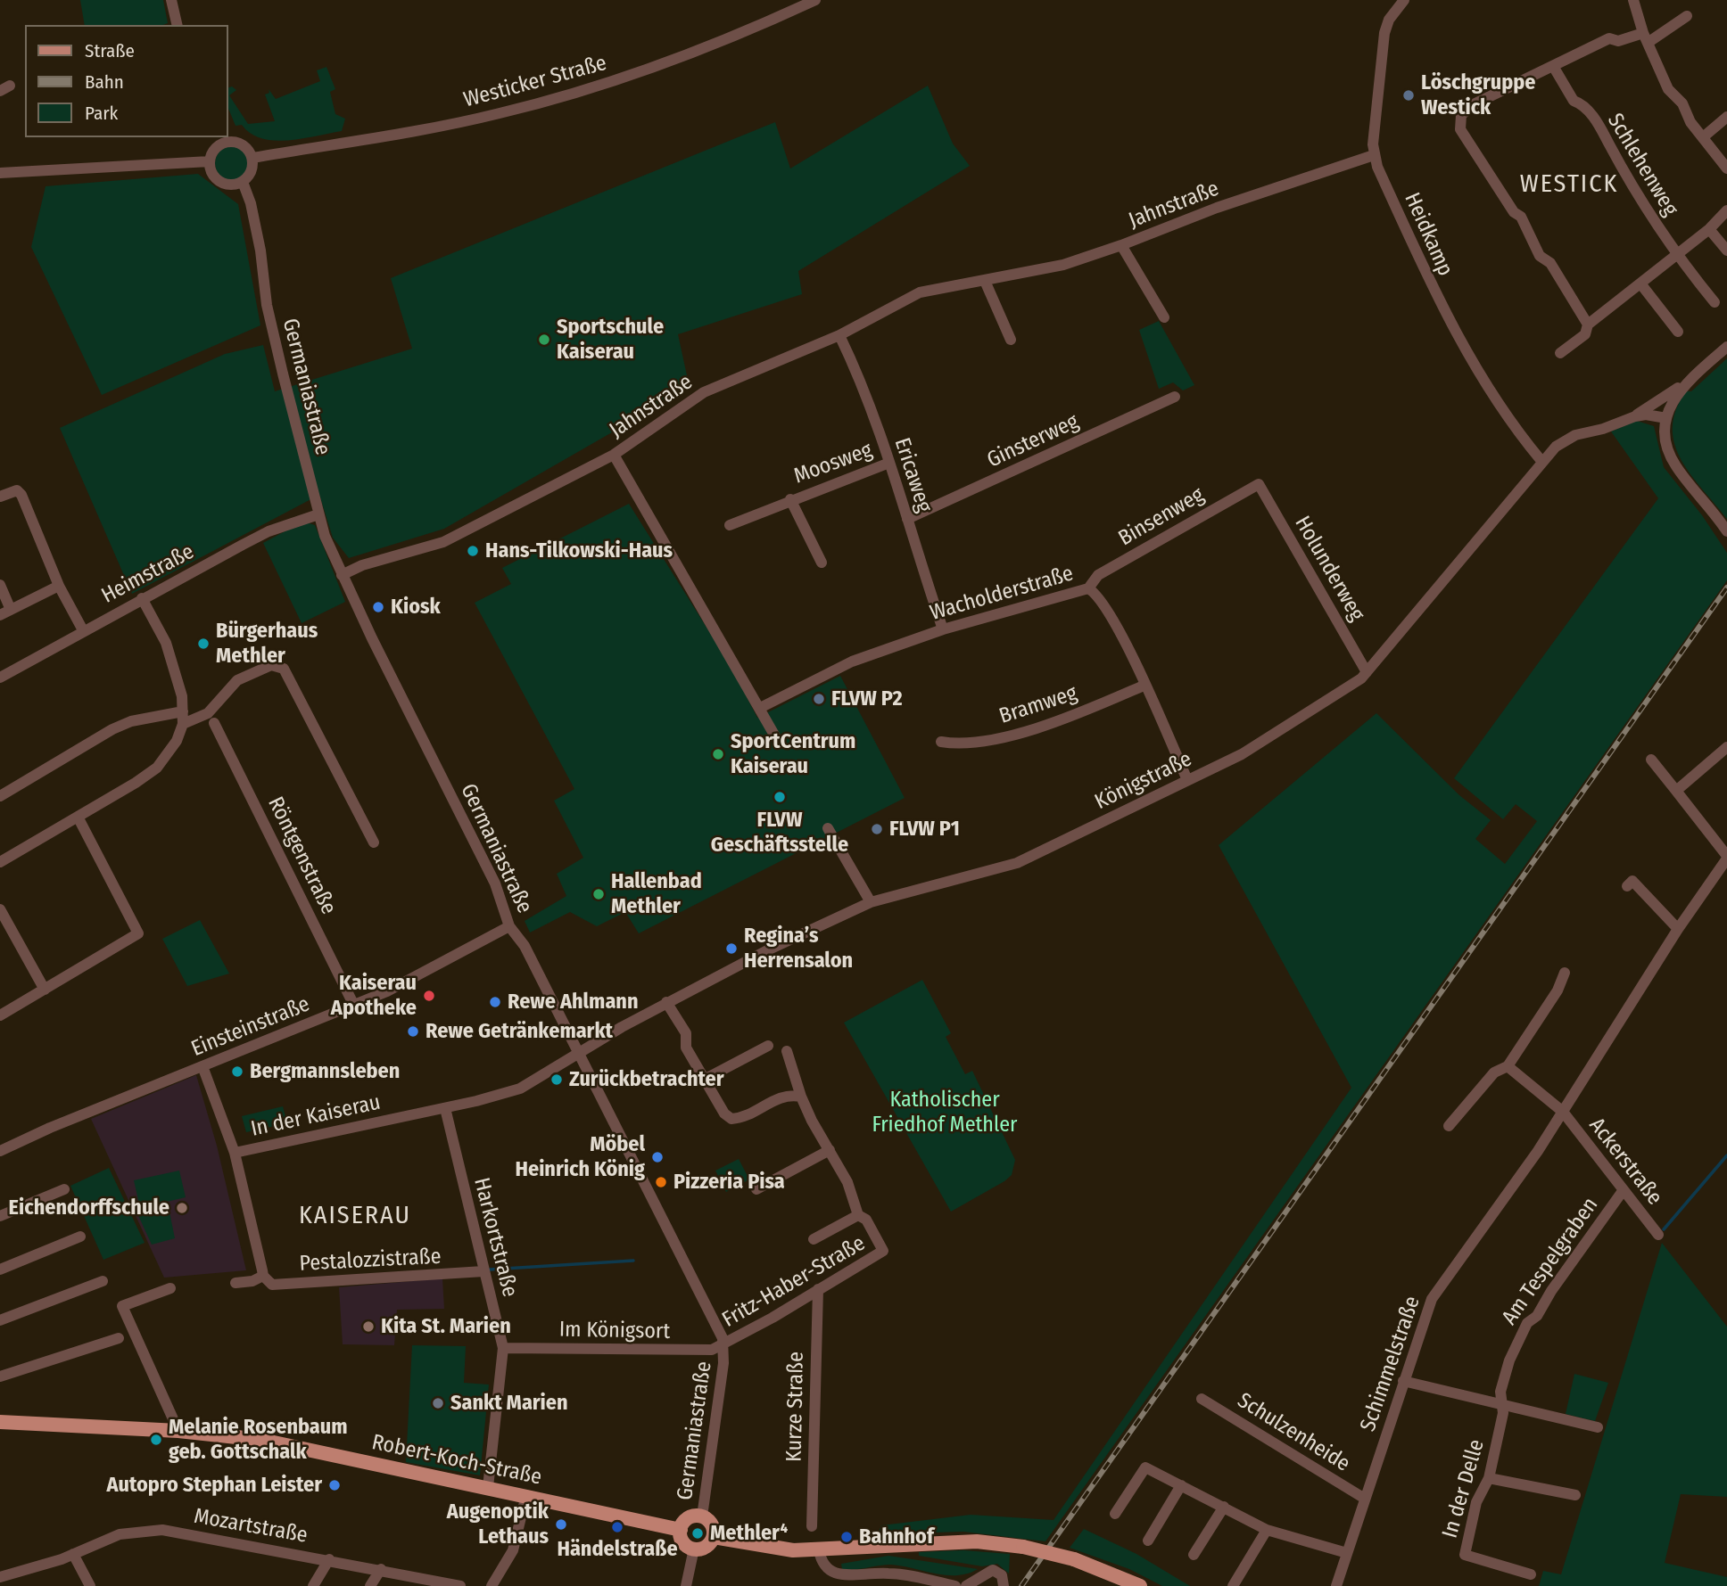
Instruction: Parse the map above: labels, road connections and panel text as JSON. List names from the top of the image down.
{
  "streets": {
    "main road": ["Robert-Koch-Straße"],
    "street": [
      "Westicker Straße",
      "Schlehenweg",
      "Jahnstraße",
      "Heidkamp",
      "Germaniastraße",
      "Ginsterweg",
      "Moosweg",
      "Ericaweg",
      "Binsenweg",
      "Holunderweg",
      "Heimstraße",
      "Wacholderstraße",
      "Bramweg",
      "Königstraße",
      "Röntgenstraße",
      "Einsteinstraße",
      "In der Kaiserau",
      "Ackerstraße",
      "Harkortstraße",
      "Pestalozzistraße",
      "Am Tespelgraben",
      "Fritz-Haber-Straße",
      "Im Königsort",
      "Schimmelstraße",
      "Kurze Straße",
      "Schulzenheide",
      "In der Delle",
      "Mozartstraße"
    ]
  },
  "crossings": [
    ["Westicker Straße", "Germaniastraße"],
    ["Jahnstraße", "Heidkamp"],
    ["Jahnstraße", "Germaniastraße"],
    ["Jahnstraße", "Ericaweg"],
    ["Heidkamp", "Königstraße"],
    ["Germaniastraße", "Heimstraße"],
    ["Germaniastraße", "Königstraße"],
    ["Germaniastraße", "Einsteinstraße"],
    ["Germaniastraße", "In der Kaiserau"],
    ["Germaniastraße", "Fritz-Haber-Straße"],
    ["Germaniastraße", "Im Königsort"],
    ["Germaniastraße", "Robert-Koch-Straße"],
    ["Ginsterweg", "Ericaweg"],
    ["Moosweg", "Ericaweg"],
    ["Ericaweg", "Wacholderstraße"],
    ["Binsenweg", "Holunderweg"],
    ["Binsenweg", "Wacholderstraße"],
    ["Holunderweg", "Königstraße"],
    ["Wacholderstraße", "Bramweg"],
    ["Wacholderstraße", "Königstraße"],
    ["Königstraße", "In der Kaiserau"],
    ["Röntgenstraße", "Einsteinstraße"],
    ["Einsteinstraße", "In der Kaiserau"],
    ["In der Kaiserau", "Harkortstraße"],
    ["In der Kaiserau", "Pestalozzistraße"],
    ["Ackerstraße", "Am Tespelgraben"],
    ["Ackerstraße", "Schimmelstraße"],
    ["Harkortstraße", "Pestalozzistraße"],
    ["Harkortstraße", "Im Königsort"],
    ["Harkortstraße", "Robert-Koch-Straße"],
    ["Am Tespelgraben", "In der Delle"],
    ["Fritz-Haber-Straße", "Im Königsort"],
    ["Fritz-Haber-Straße", "Kurze Straße"],
    ["Schimmelstraße", "Schulzenheide"]
  ],
  "districts": ["WESTICK", "KAISERAU"],
  "parks": ["Katholischer Friedhof Methler"],
  "places": [
    "Löschgruppe Westick",
    "Sportschule Kaiserau",
    "Hans-Tilkowski-Haus",
    "Kiosk",
    "Bürgerhaus Methler",
    "FLVW P2",
    "SportCentrum Kaiserau",
    "FLVW Geschäftsstelle",
    "FLVW P1",
    "Hallenbad Methler",
    "Regina’s Herrensalon",
    "Kaiserau Apotheke",
    "Rewe Ahlmann",
    "Rewe Getränkemarkt",
    "Bergmannsleben",
    "Zurückbetrachter",
    "Möbel Heinrich König",
    "Pizzeria Pisa",
    "Eichendorffschule",
    "Kita St. Marien",
    "Sankt Marien",
    "Melanie Rosenbaum geb. Gottschalk",
    "Autopro Stephan Leister",
    "Augenoptik Lethaus",
    "Händelstraße",
    "Methler⁴",
    "Bahnhof"
  ],
  "legend": ["Straße", "Bahn", "Park"]
}
